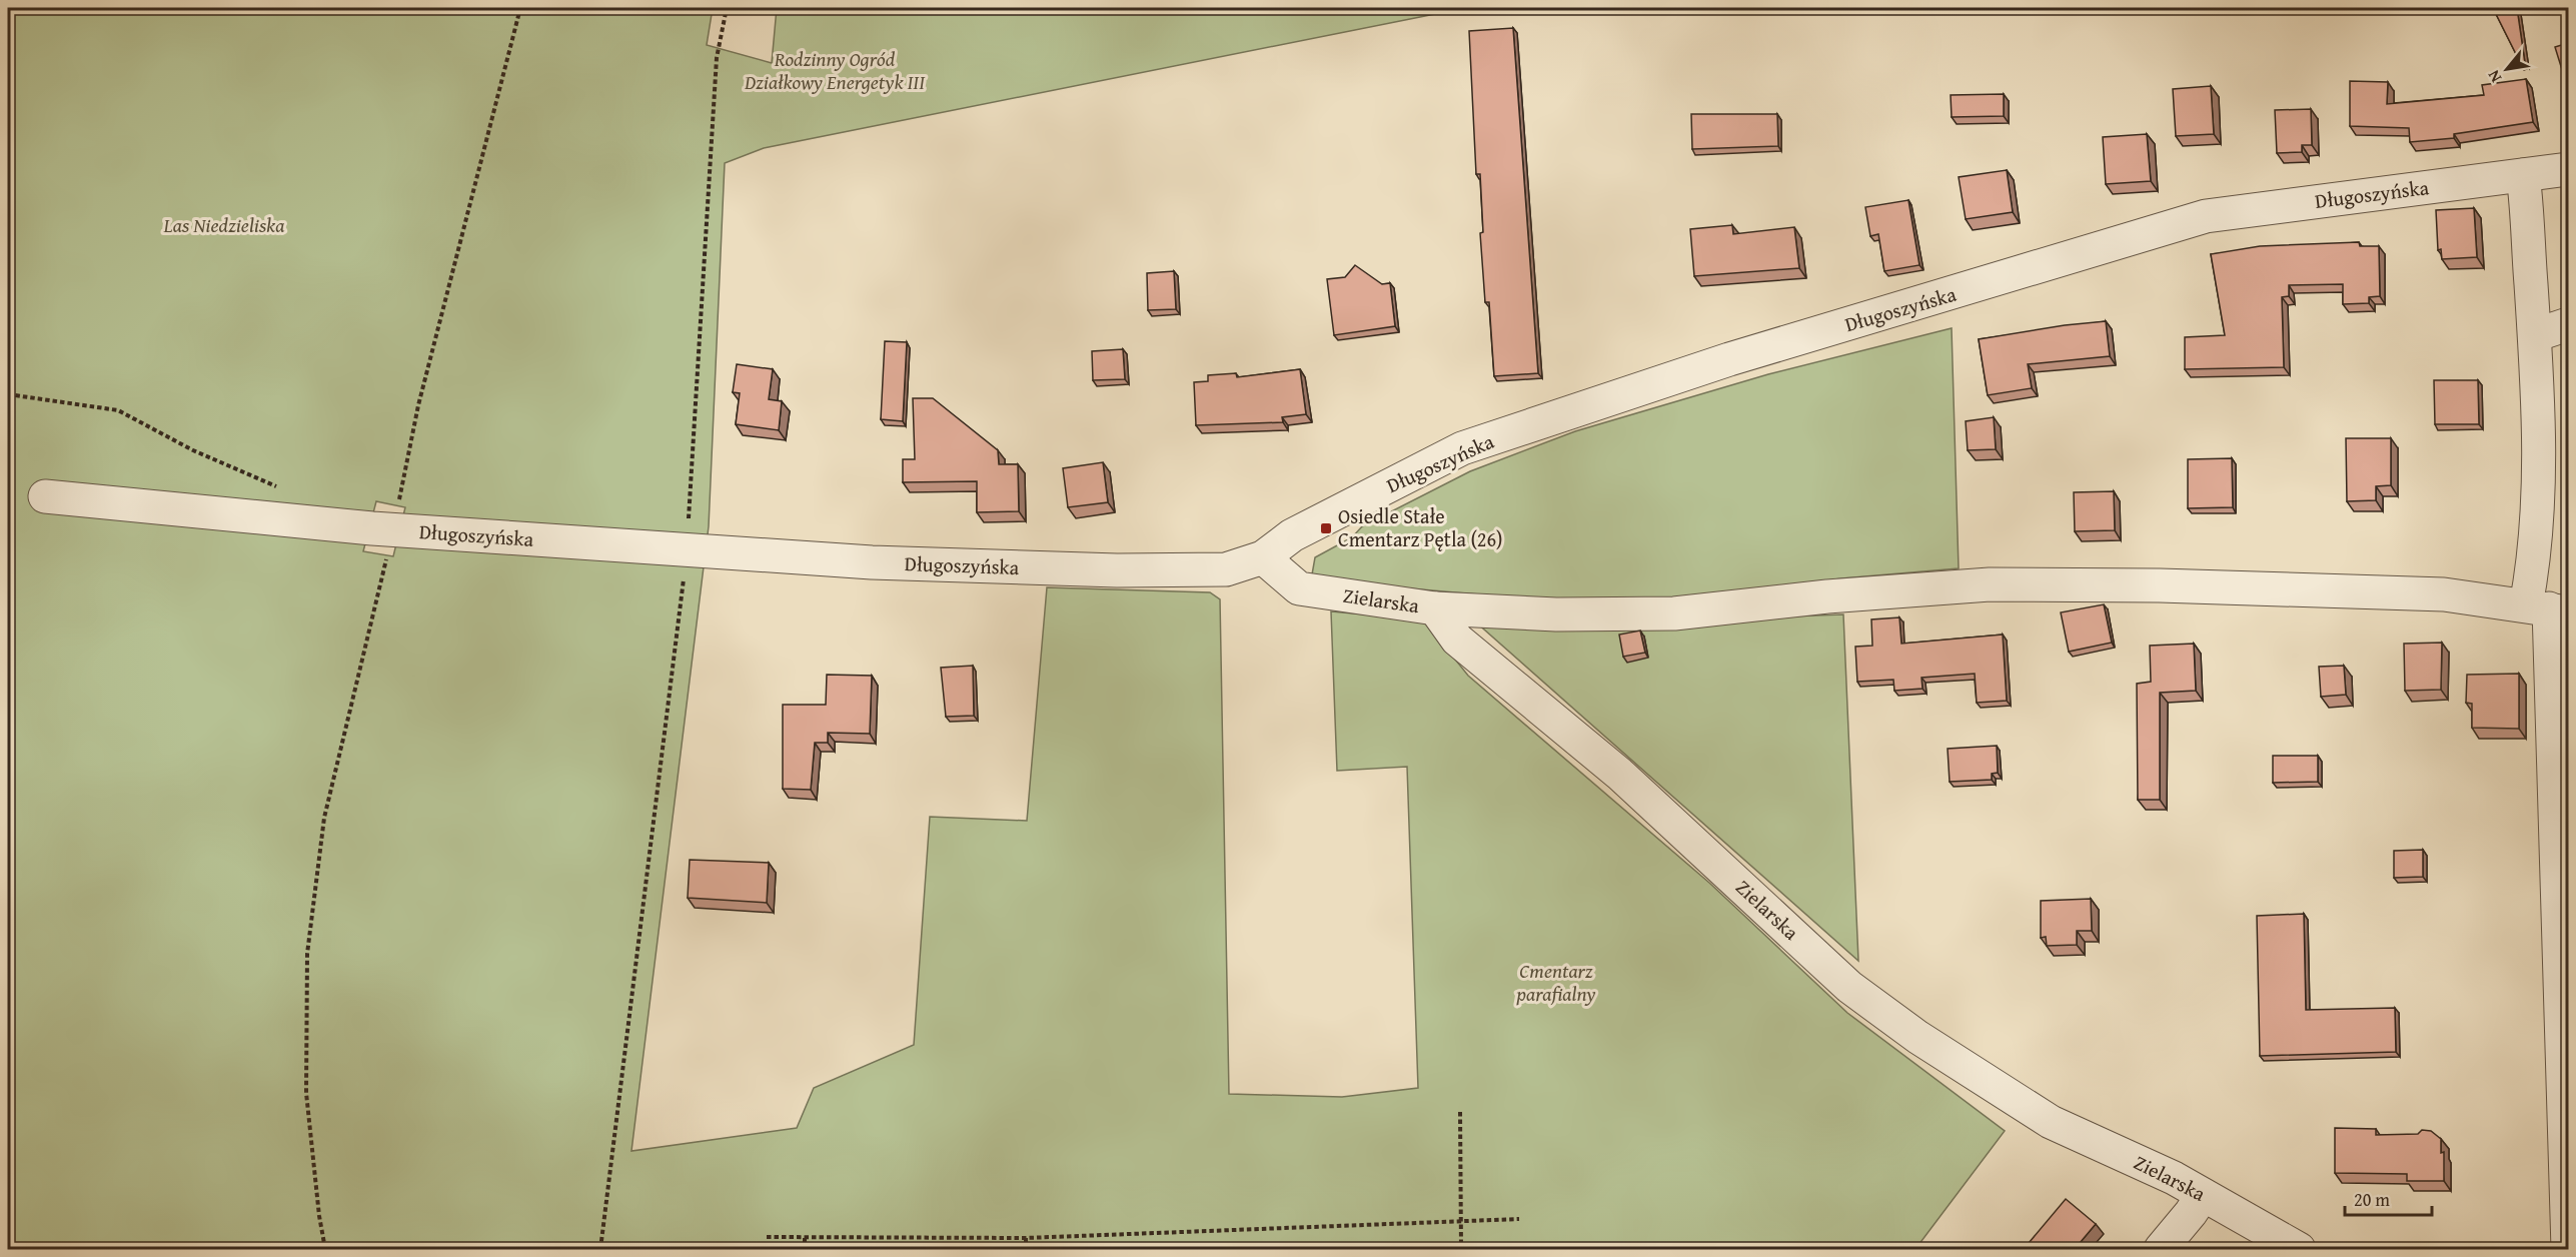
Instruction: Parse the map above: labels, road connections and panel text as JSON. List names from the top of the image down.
{
  "streets": {
    "street": ["Długoszyńska", "Zielarska"]
  },
  "crossings": [
    ["Długoszyńska", "Zielarska"]
  ],
  "parks": ["Rodzinny Ogród Działkowy Energetyk III", "Las Niedzieliska", "Cmentarz parafialny"],
  "places": {
    "transit": ["Osiedle Stałe Cmentarz Pętla (26)"]
  },
  "scale_bar": "20 m",
  "north": "bottom left"
}
